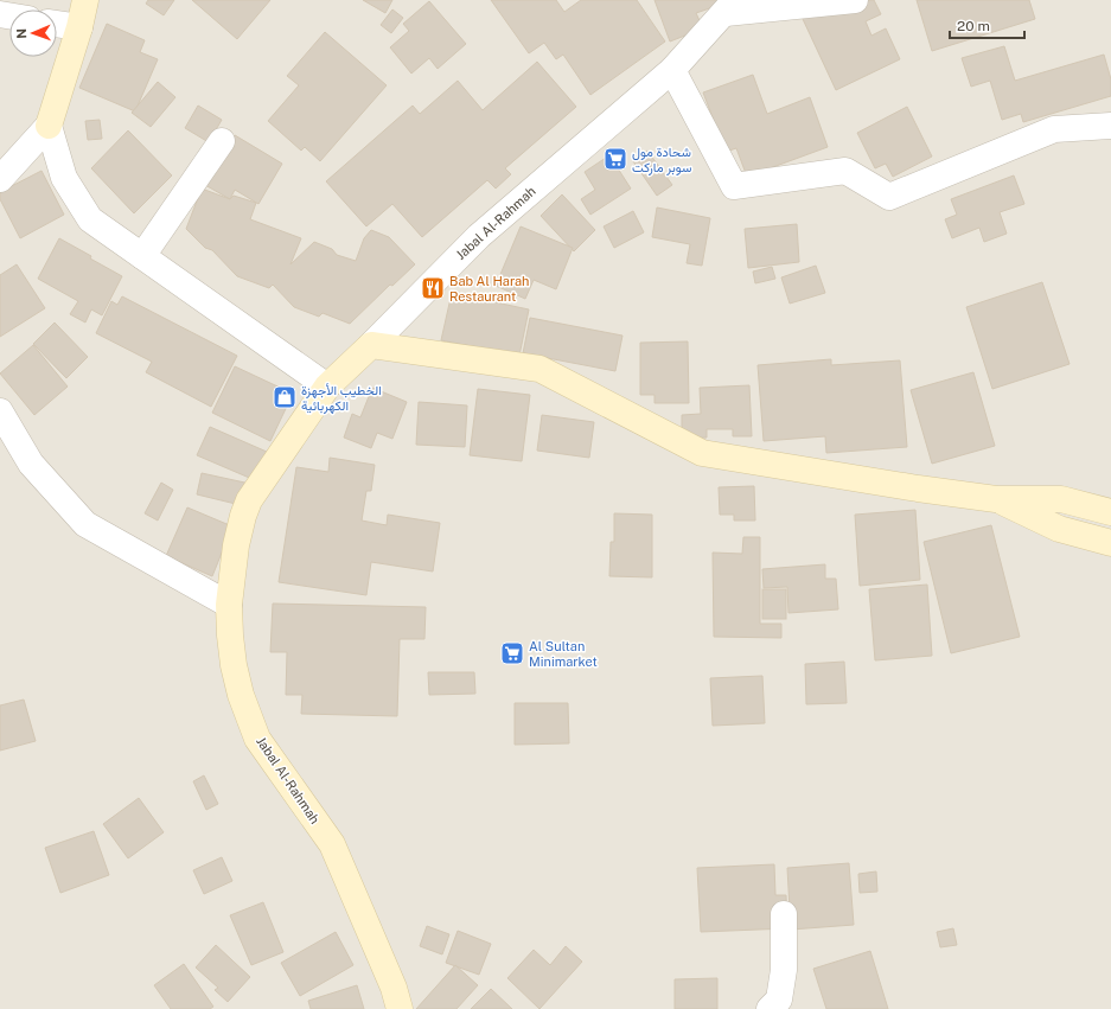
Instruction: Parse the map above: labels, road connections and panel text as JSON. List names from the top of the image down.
{
  "streets": {
    "main road": ["Jabal Al-Rahmah"]
  },
  "places": {
    "supermarket": ["شحادة مول سوبر ماركت", "Al Sultan Minimarket"],
    "restaurant": ["Bab Al Harah Restaurant"],
    "shop": ["الخطيب الأجهزة الكهربائية"]
  },
  "scale_bar": "20 m",
  "north": "left"
}
